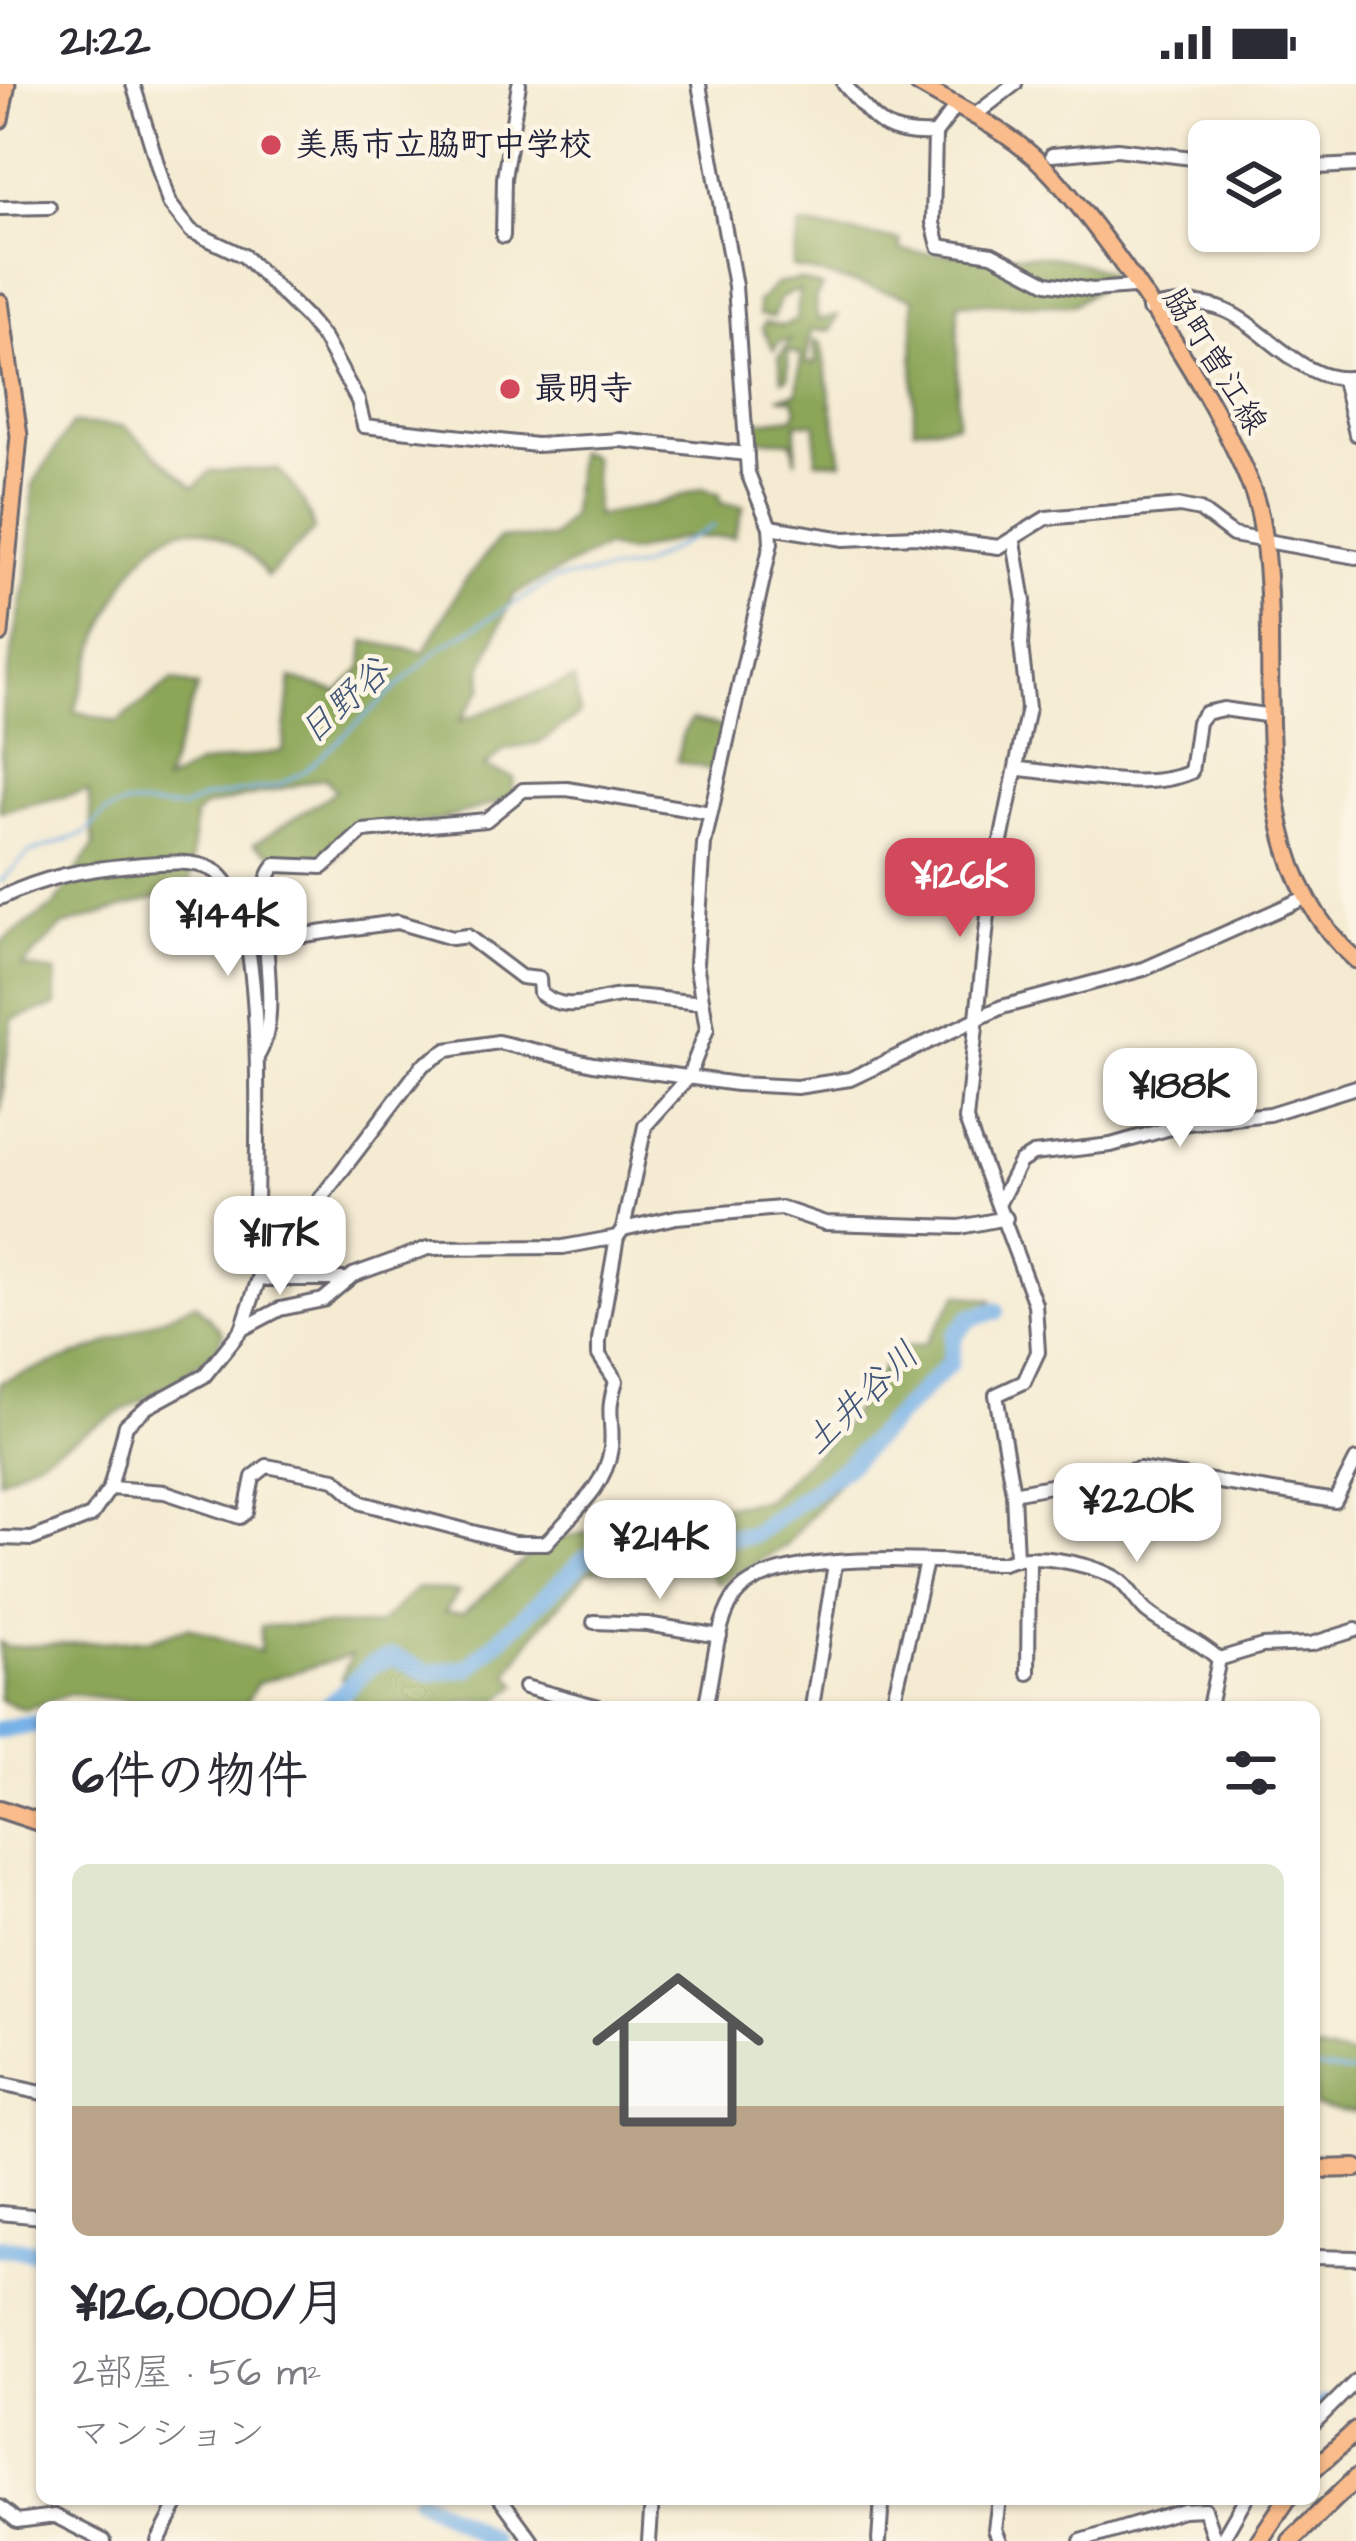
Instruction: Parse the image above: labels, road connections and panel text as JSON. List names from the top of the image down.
{
  "streets": {
    "main road": ["脇町曽江線"]
  },
  "water": ["日野谷", "土井谷川"],
  "places": ["美馬市立脇町中学校", "最明寺"],
  "page": {
    "status": "21:22",
    "price": [
      "¥126K",
      "¥144K",
      "¥188K",
      "¥117K",
      "¥220K",
      "¥214K"
    ],
    "heading": "6件の物件",
    "list": [
      {
        "name": "¥126,000/月",
        "note": "2部屋 · 56 m² · マンション"
      }
    ]
  }
}
